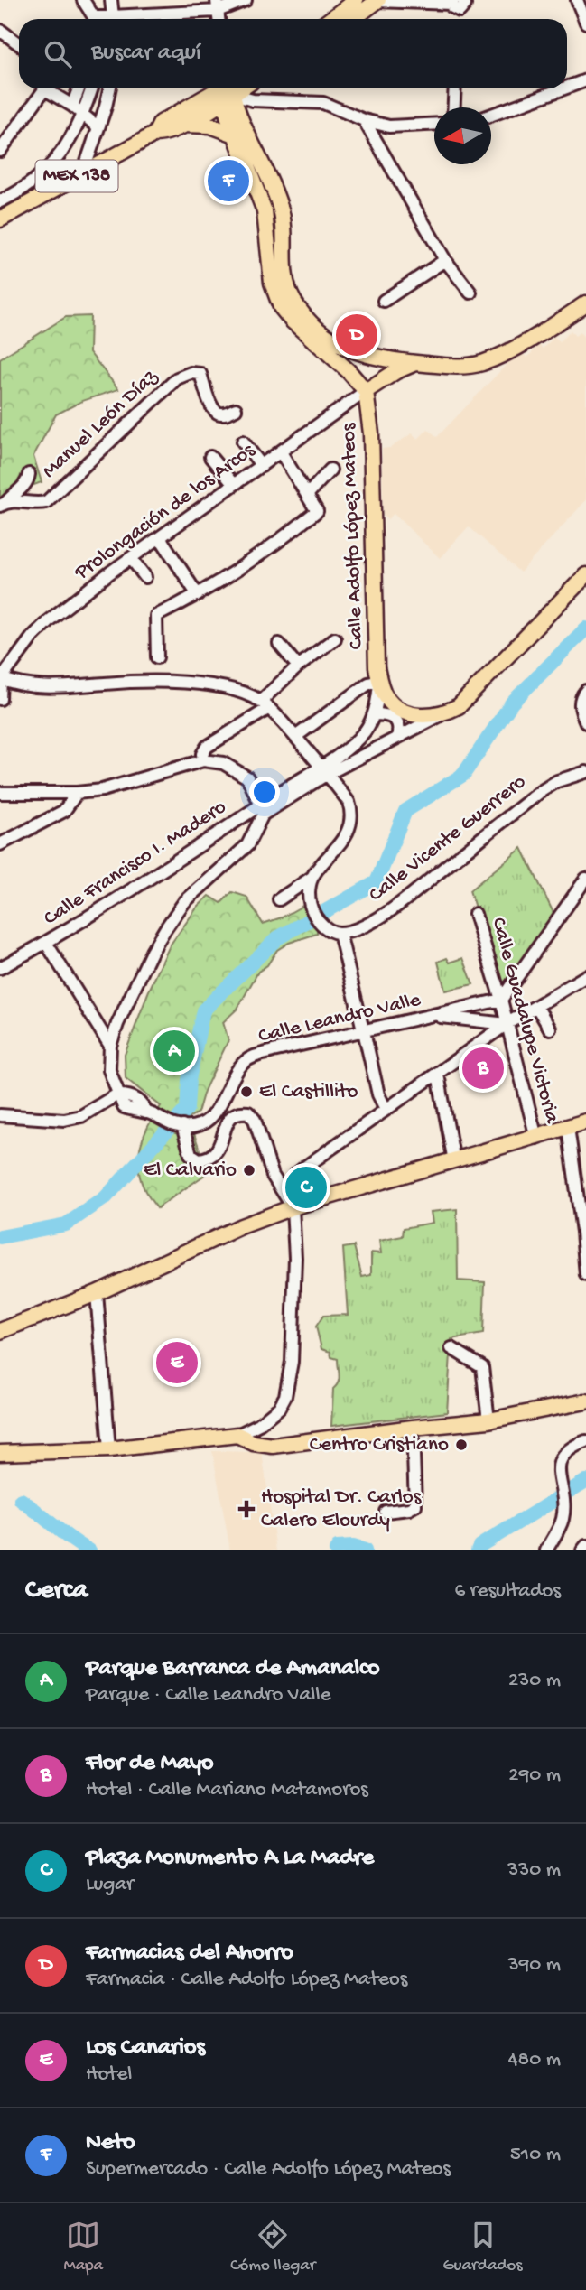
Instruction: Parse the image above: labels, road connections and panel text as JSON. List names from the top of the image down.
{
  "streets": {
    "main road": ["MEX 138", "Calle Adolfo López Mateos"],
    "street": [
      "Manuel León Díaz",
      "Prolongación de los Arcos",
      "Calle Vicente Guerrero",
      "Calle Francisco I. Madero",
      "Calle Leandro Valle",
      "Calle Guadalupe Victoria"
    ]
  },
  "crossings": [
    ["Prolongación de los Arcos", "Calle Adolfo López Mateos"],
    ["Calle Adolfo López Mateos", "Calle Francisco I. Madero"],
    ["Calle Leandro Valle", "Calle Guadalupe Victoria"]
  ],
  "places": {
    "other": ["El Castillito", "El Calvario", "Centro Cristiano"],
    "health": ["Hospital Dr. Carlos Calero Elourdy"]
  },
  "north": "left",
  "page": {
    "search": "Buscar aquí",
    "pins": [
      "F",
      "D",
      "A",
      "B",
      "C",
      "E"
    ],
    "heading": ["Cerca", "6 resultados"],
    "list": [
      {
        "mark": "A",
        "name": "Parque Barranca de Amanalco",
        "note": "Parque · Calle Leandro Valle",
        "value": "230 m"
      },
      {
        "mark": "B",
        "name": "Flor de Mayo",
        "note": "Hotel · Calle Mariano Matamoros",
        "value": "290 m"
      },
      {
        "mark": "C",
        "name": "Plaza Monumento A La Madre",
        "note": "Lugar",
        "value": "330 m"
      },
      {
        "mark": "D",
        "name": "Farmacias del Ahorro",
        "note": "Farmacia · Calle Adolfo López Mateos",
        "value": "390 m"
      },
      {
        "mark": "E",
        "name": "Los Canarios",
        "note": "Hotel",
        "value": "480 m"
      },
      {
        "mark": "F",
        "name": "Neto",
        "note": "Supermercado · Calle Adolfo López Mateos",
        "value": "510 m"
      }
    ],
    "nav": ["Mapa", "Cómo llegar", "Guardados"]
  }
}
